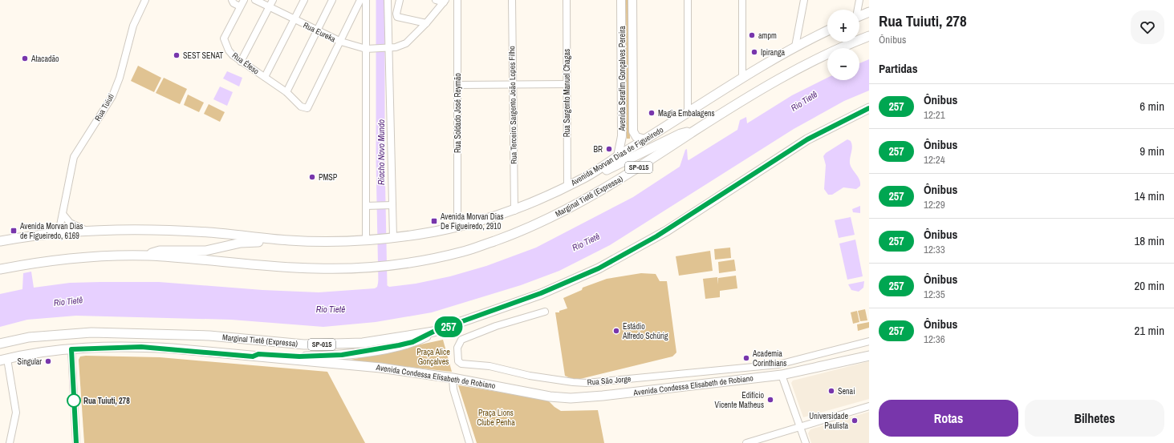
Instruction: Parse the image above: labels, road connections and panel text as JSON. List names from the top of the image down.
{
  "streets": {
    "highway": [
      "Avenida Morvan Dias de Figueiredo",
      "SP-015",
      "Marginal Tietê (Expressa)",
      "Avenida Condessa Elisabeth de Robiano"
    ],
    "main road": ["Avenida Serafim Gonçalves Pereira"],
    "street": [
      "Rua Eureka",
      "Rua Éfeso",
      "Rua Sargento Manuel Chagas",
      "Rua Terceiro Sargento João Lopes Filho",
      "Rua Tuiuti",
      "Rua Soldado José Reymão",
      "Rua São Jorge"
    ]
  },
  "crossings": [
    ["Rua Eureka", "Rua Éfeso"],
    ["Avenida Serafim Gonçalves Pereira", "Avenida Morvan Dias de Figueiredo"],
    ["Rua Sargento Manuel Chagas", "Avenida Morvan Dias de Figueiredo"],
    ["Rua Terceiro Sargento João Lopes Filho", "Avenida Morvan Dias de Figueiredo"],
    ["Rua Tuiuti", "Avenida Morvan Dias de Figueiredo"],
    ["Rua Soldado José Reymão", "Avenida Morvan Dias de Figueiredo"],
    ["SP-015", "Marginal Tietê (Expressa)"]
  ],
  "water": ["Rio Tietê", "Riacho Novo Mundo"],
  "parks": ["Praça Alice Gonçalves", "Praça Lions Clube Penha"],
  "places": {
    "other": [
      "ampm",
      "Ipiranga",
      "SEST SENAT",
      "Atacadão",
      "Magia Embalagens",
      "BR",
      "PMSP",
      "Estádio Alfredo Schürig",
      "Academia Corinthians",
      "Singular",
      "Senai",
      "Edifício Vicente Matheus",
      "Rua Tuiuti, 278",
      "Universidade Paulista"
    ],
    "transit": ["Avenida Morvan Dias De Figueiredo, 2910", "Avenida Morvan Dias de Figueiredo, 6169"]
  },
  "lines": ["bus line 257"],
  "page": {
    "on_map": "257",
    "heading": [
      ["Rua Tuiuti, 278", "Ônibus"],
      "Partidas"
    ],
    "map_buttons": ["+", "−"],
    "list": [
      {
        "mark": "257",
        "name": "Ônibus",
        "note": "12:21",
        "value": "6 min"
      },
      {
        "mark": "257",
        "name": "Ônibus",
        "note": "12:24",
        "value": "9 min"
      },
      {
        "mark": "257",
        "name": "Ônibus",
        "note": "12:29",
        "value": "14 min"
      },
      {
        "mark": "257",
        "name": "Ônibus",
        "note": "12:33",
        "value": "18 min"
      },
      {
        "mark": "257",
        "name": "Ônibus",
        "note": "12:35",
        "value": "20 min"
      },
      {
        "mark": "257",
        "name": "Ônibus",
        "note": "12:36",
        "value": "21 min"
      }
    ],
    "buttons": ["Rotas", "Bilhetes"]
  }
}
